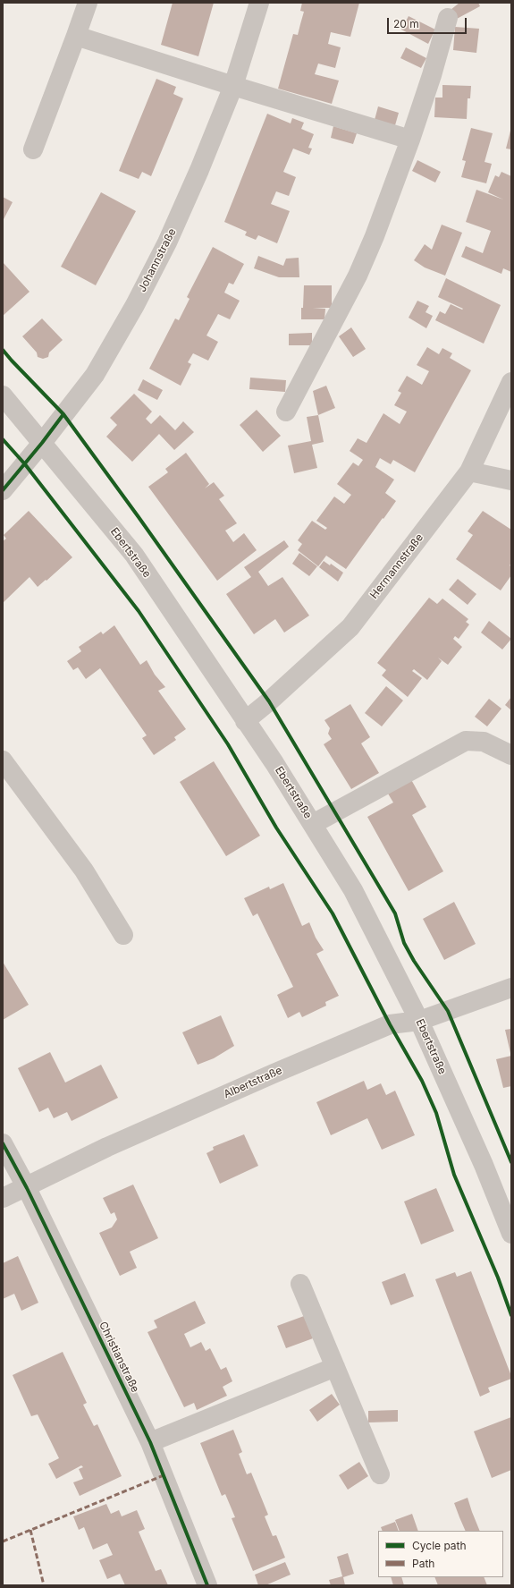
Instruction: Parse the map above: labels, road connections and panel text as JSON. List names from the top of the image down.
{
  "streets": {
    "street": [
      "Johannstraße",
      "Ebertstraße",
      "Hermannstraße",
      "Albertstraße",
      "Christianstraße"
    ]
  },
  "crossings": [
    ["Johannstraße", "Ebertstraße"],
    ["Ebertstraße", "Hermannstraße"],
    ["Ebertstraße", "Albertstraße"],
    ["Albertstraße", "Christianstraße"]
  ],
  "legend": ["Cycle path", "Path"],
  "scale_bar": "20 m"
}
